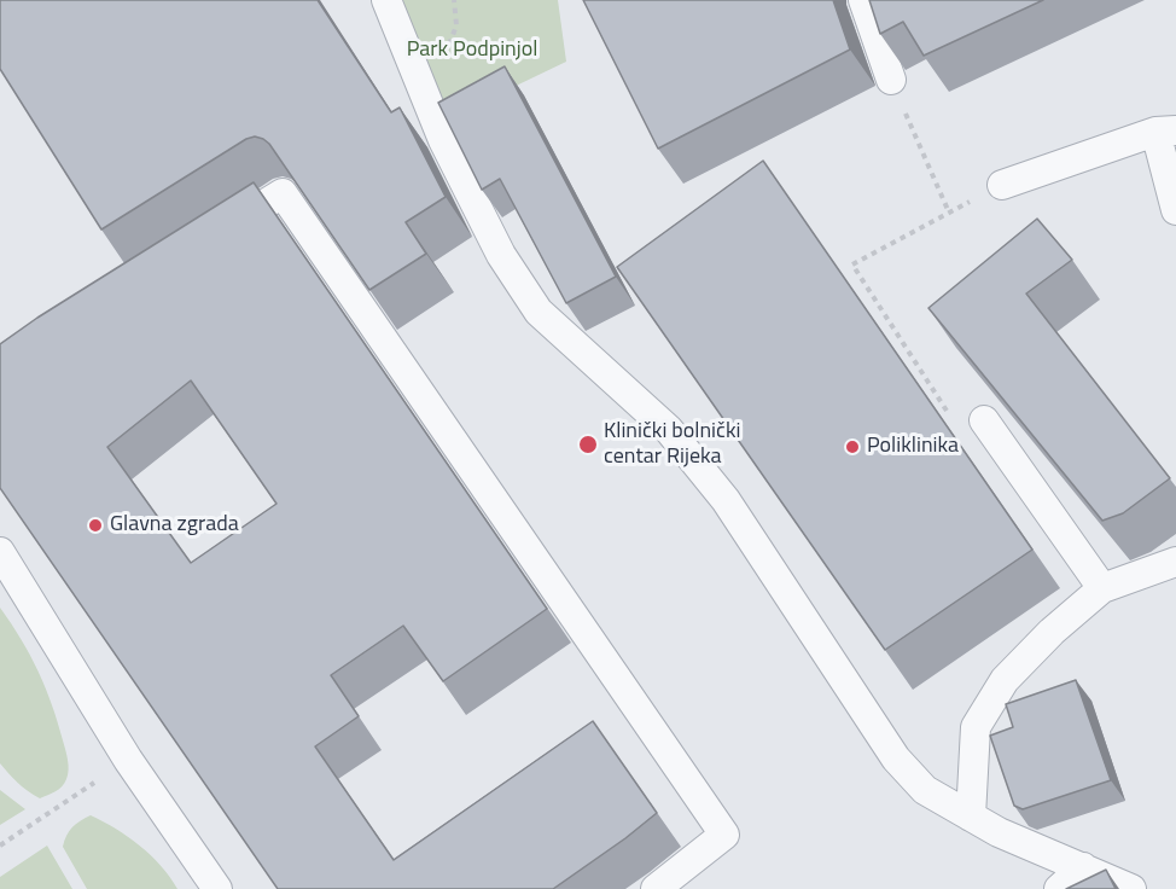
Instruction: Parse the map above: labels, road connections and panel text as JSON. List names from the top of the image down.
{
  "parks": ["Park Podpinjol"],
  "places": ["Klinički bolnički centar Rijeka", "Poliklinika", "Glavna zgrada"]
}
